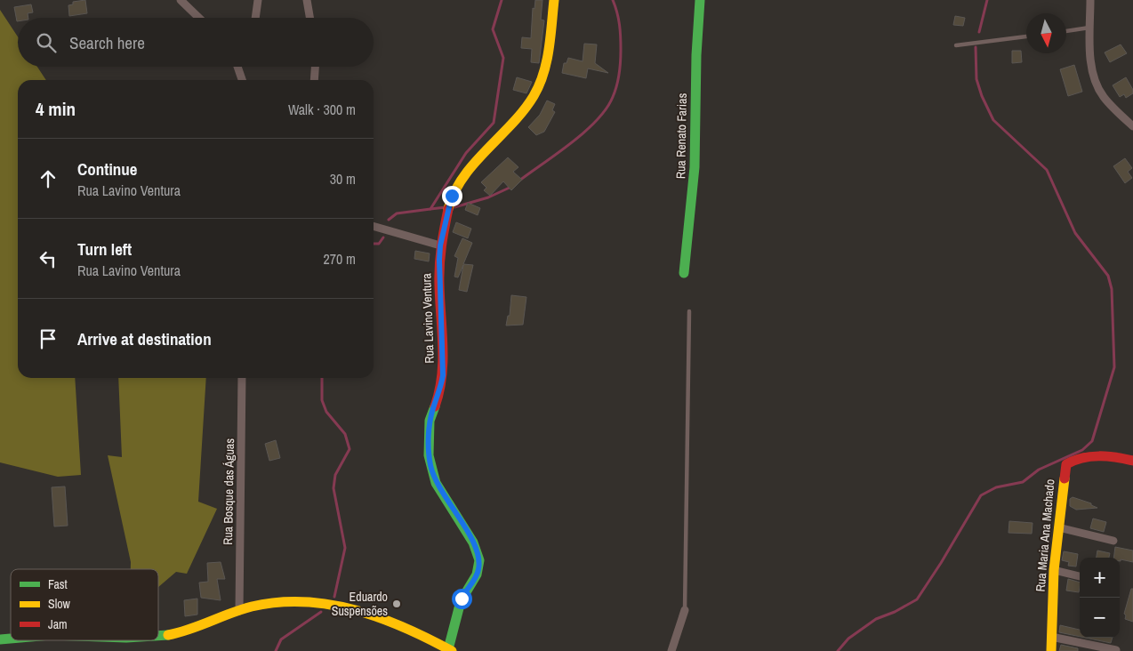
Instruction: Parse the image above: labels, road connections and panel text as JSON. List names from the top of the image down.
{
  "streets": {
    "street": [
      "Rua Renato Farias",
      "Rua Lavino Ventura",
      "Rua Bosque das Águas",
      "Rua Maria Ana Machado"
    ]
  },
  "places": ["Eduardo Suspensões"],
  "legend": ["Fast", "Slow", "Jam"],
  "north": "bottom",
  "page": {
    "search": "Search here",
    "heading": ["4 min", "Walk · 300 m"],
    "list": [
      ["Continue", "Rua Lavino Ventura", "30 m"],
      ["Turn left", "Rua Lavino Ventura", "270 m"],
      "Arrive at destination"
    ],
    "map_buttons": ["+", "−"]
  }
}
